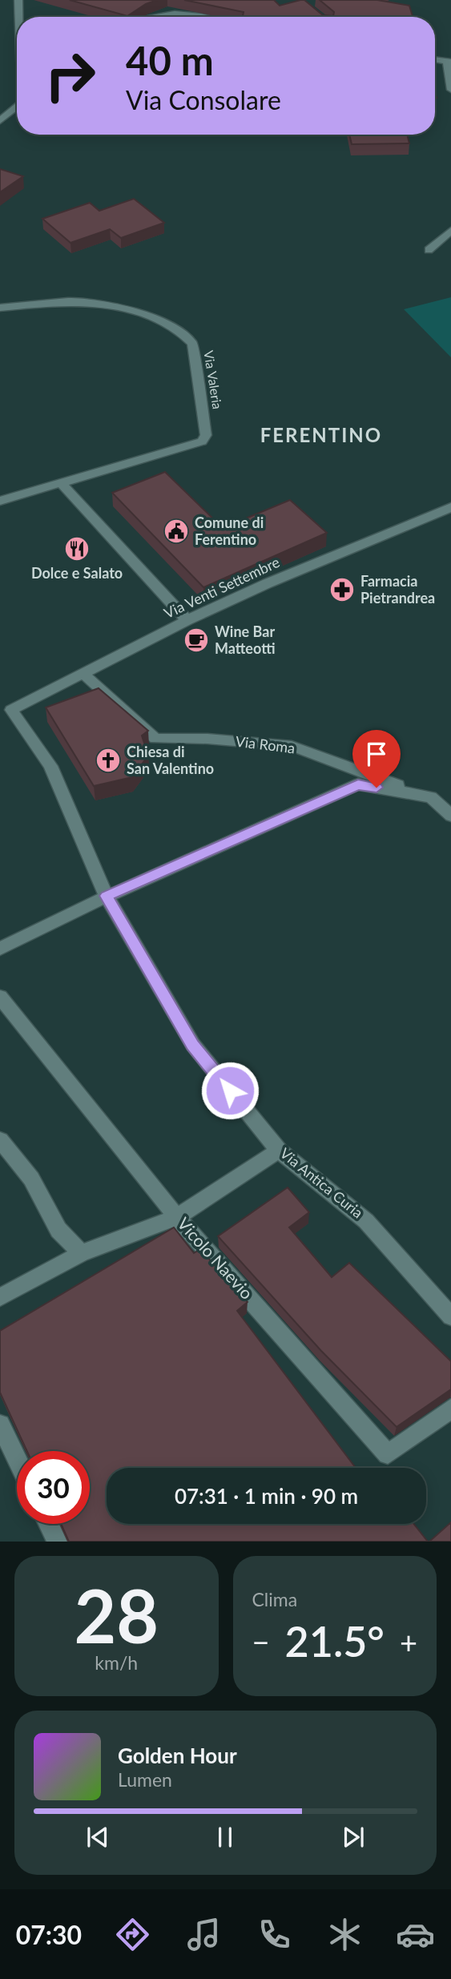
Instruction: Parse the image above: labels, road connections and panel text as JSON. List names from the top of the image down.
{
  "streets": {
    "street": [
      "Via Valeria",
      "Via Venti Settembre",
      "Via Roma",
      "Via Antica Curia",
      "Vicolo Naevio"
    ]
  },
  "crossings": [
    ["Via Venti Settembre", "Via Roma"],
    ["Via Venti Settembre", "Via Antica Curia"]
  ],
  "districts": ["FERENTINO"],
  "places": {
    "public building": ["Comune di Ferentino"],
    "restaurant": ["Dolce e Salato"],
    "pharmacy": ["Farmacia Pietrandrea"],
    "cafe": ["Wine Bar Matteotti"],
    "church": ["Chiesa di San Valentino"]
  },
  "page": {
    "turn": ["40 m", "Via Consolare"],
    "limit": "30",
    "trip": "07:31 · 1 min · 90 m",
    "tile": [
      ["28", "km/h"],
      "Clima"
    ],
    "heat": ["−", "21.5°", "+"],
    "song": ["Golden Hour", "Lumen"],
    "tabs": "07:30"
  }
}
